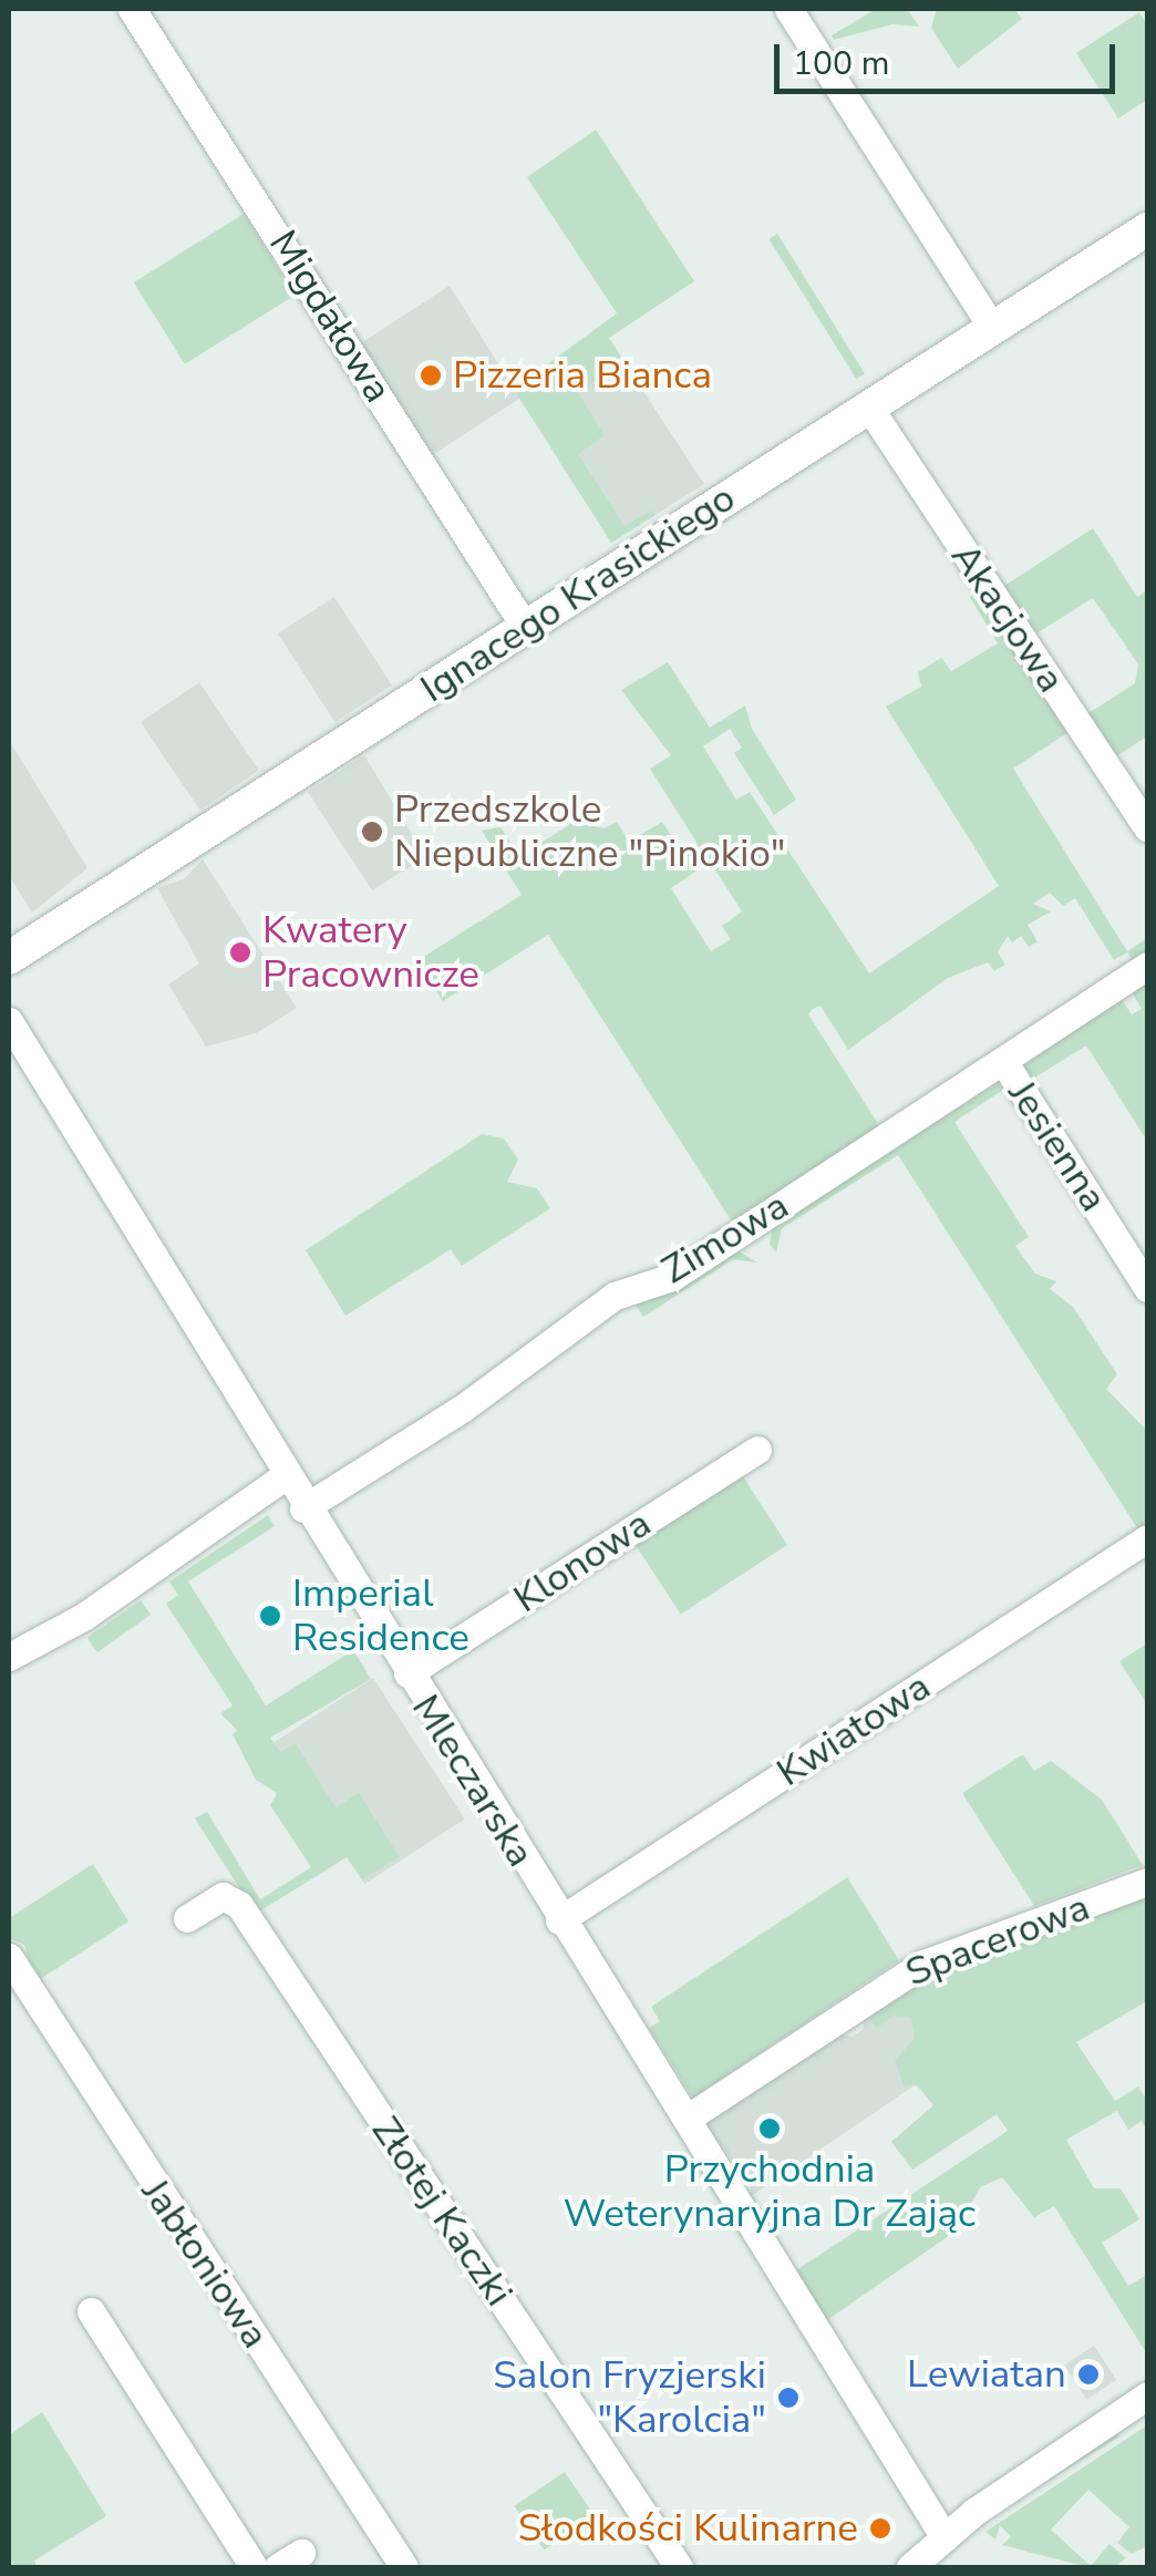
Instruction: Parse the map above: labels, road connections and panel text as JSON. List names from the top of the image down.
{
  "streets": {
    "street": [
      "Migdałowa",
      "Ignacego Krasickiego",
      "Akacjowa",
      "Jesienna",
      "Zimowa",
      "Klonowa",
      "Kwiatowa",
      "Mleczarska",
      "Spacerowa",
      "Złotej Kaczki",
      "Jabłoniowa"
    ]
  },
  "crossings": [
    ["Migdałowa", "Ignacego Krasickiego"],
    ["Ignacego Krasickiego", "Akacjowa"],
    ["Jesienna", "Zimowa"],
    ["Zimowa", "Mleczarska"],
    ["Klonowa", "Mleczarska"],
    ["Kwiatowa", "Mleczarska"],
    ["Mleczarska", "Spacerowa"]
  ],
  "places": [
    "Pizzeria Bianca",
    "Przedszkole Niepubliczne \"Pinokio\"",
    "Kwatery Pracownicze",
    "Imperial Residence",
    "Przychodnia Weterynaryjna Dr Zając",
    "Lewiatan",
    "Salon Fryzjerski \"Karolcia\"",
    "Słodkości Kulinarne"
  ],
  "scale_bar": "100 m"
}
